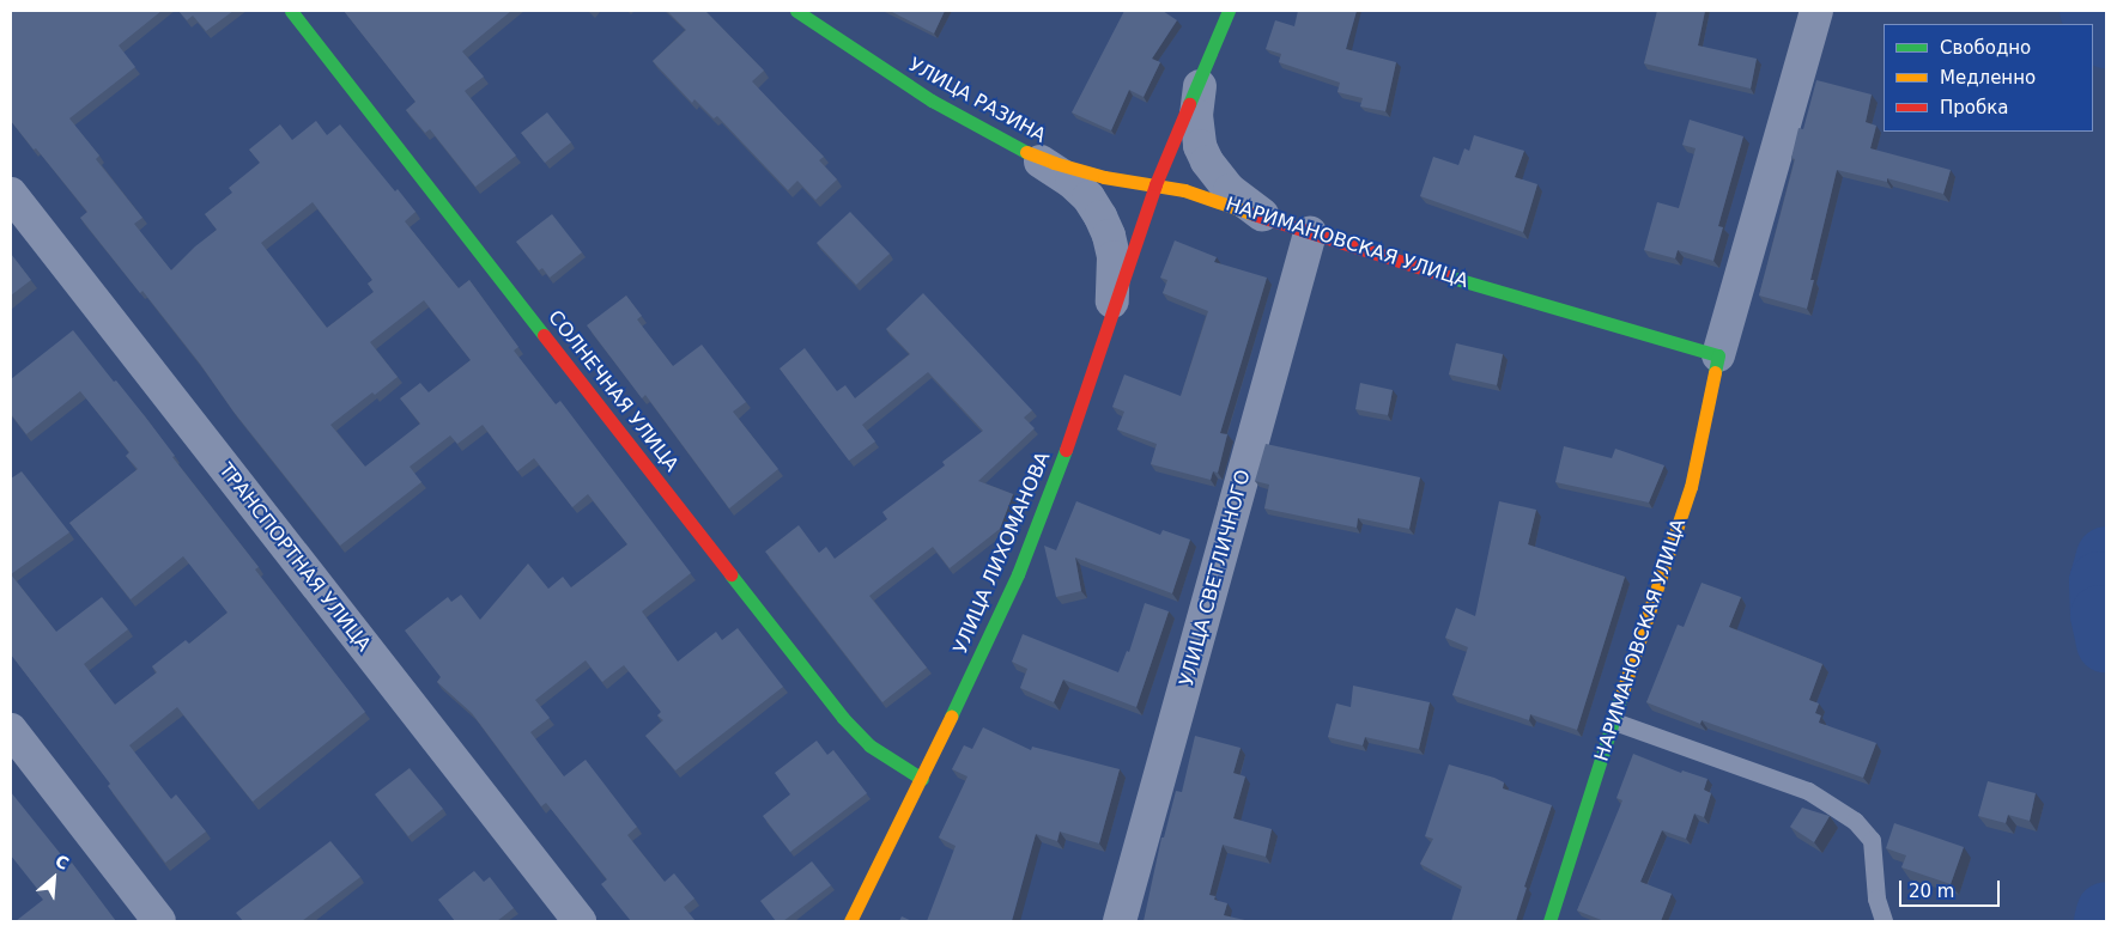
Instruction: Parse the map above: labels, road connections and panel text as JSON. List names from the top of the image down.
{
  "streets": {
    "street": [
      "УЛИЦА РАЗИНА",
      "НАРИМАНОВСКАЯ УЛИЦА",
      "СОЛНЕЧНАЯ УЛИЦА",
      "УЛИЦА ЛИХОМАНОВА",
      "ТРАНСПОРТНАЯ УЛИЦА",
      "УЛИЦА СВЕТЛИЧНОГО"
    ]
  },
  "crossings": [
    ["УЛИЦА РАЗИНА", "НАРИМАНОВСКАЯ УЛИЦА"],
    ["УЛИЦА РАЗИНА", "УЛИЦА ЛИХОМАНОВА"],
    ["НАРИМАНОВСКАЯ УЛИЦА", "УЛИЦА ЛИХОМАНОВА"],
    ["НАРИМАНОВСКАЯ УЛИЦА", "УЛИЦА СВЕТЛИЧНОГО"],
    ["СОЛНЕЧНАЯ УЛИЦА", "УЛИЦА ЛИХОМАНОВА"]
  ],
  "legend": ["Свободно", "Медленно", "Пробка"],
  "scale_bar": "20 m",
  "north": "top right"
}
